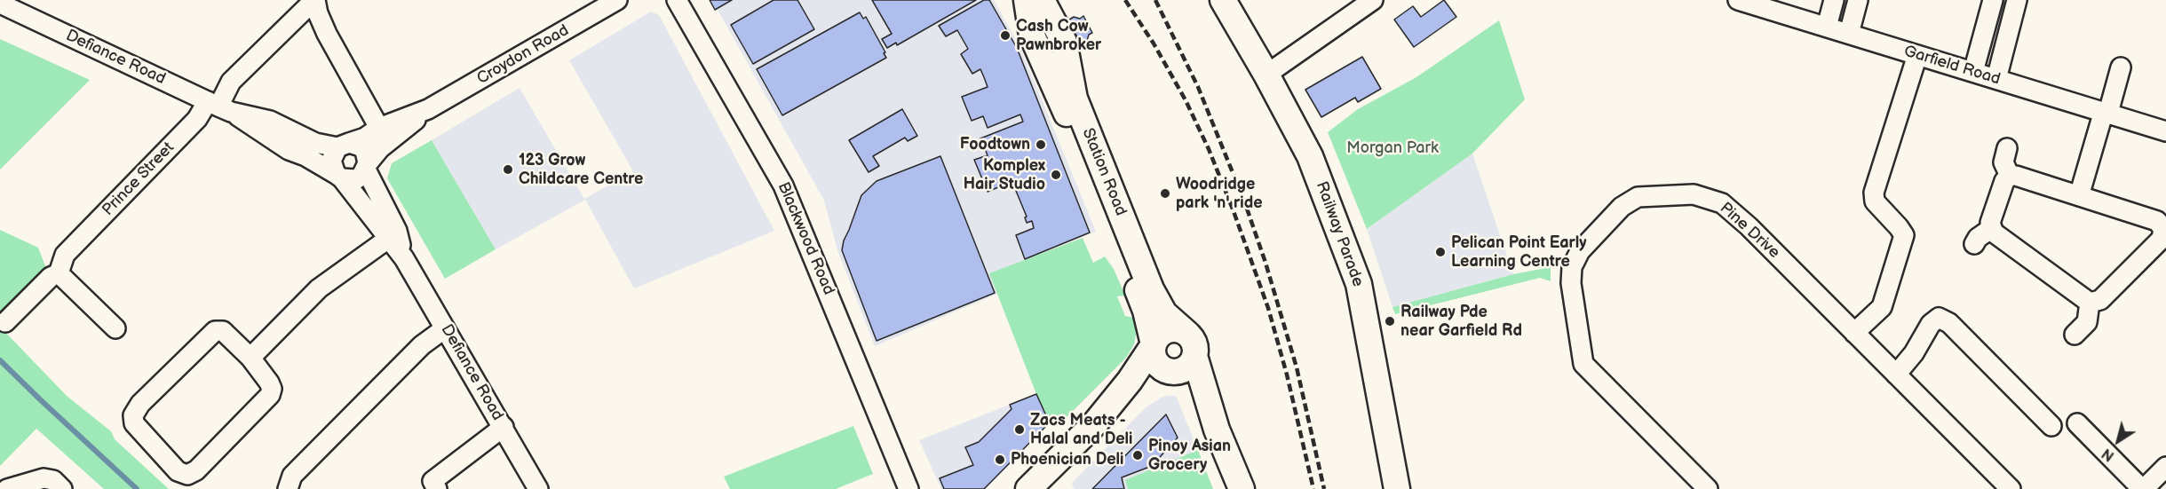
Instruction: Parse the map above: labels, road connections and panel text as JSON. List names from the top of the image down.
{
  "streets": {
    "street": [
      "Croydon Road",
      "Defiance Road",
      "Garfield Road",
      "Station Road",
      "Prince Street",
      "Pine Drive",
      "Railway Parade",
      "Blackwood Road"
    ]
  },
  "crossings": [
    ["Croydon Road", "Defiance Road"],
    ["Defiance Road", "Prince Street"]
  ],
  "parks": ["Morgan Park"],
  "places": [
    "Cash Cow Pawnbroker",
    "Foodtown",
    "123 Grow Childcare Centre",
    "Komplex Hair Studio",
    "Woodridge park 'n' ride",
    "Pelican Point Early Learning Centre",
    "Railway Pde near Garfield Rd",
    "Zacs Meats - Halal and Deli",
    "Pinoy Asian Grocery",
    "Phoenician Deli"
  ],
  "north": "bottom left"
}
